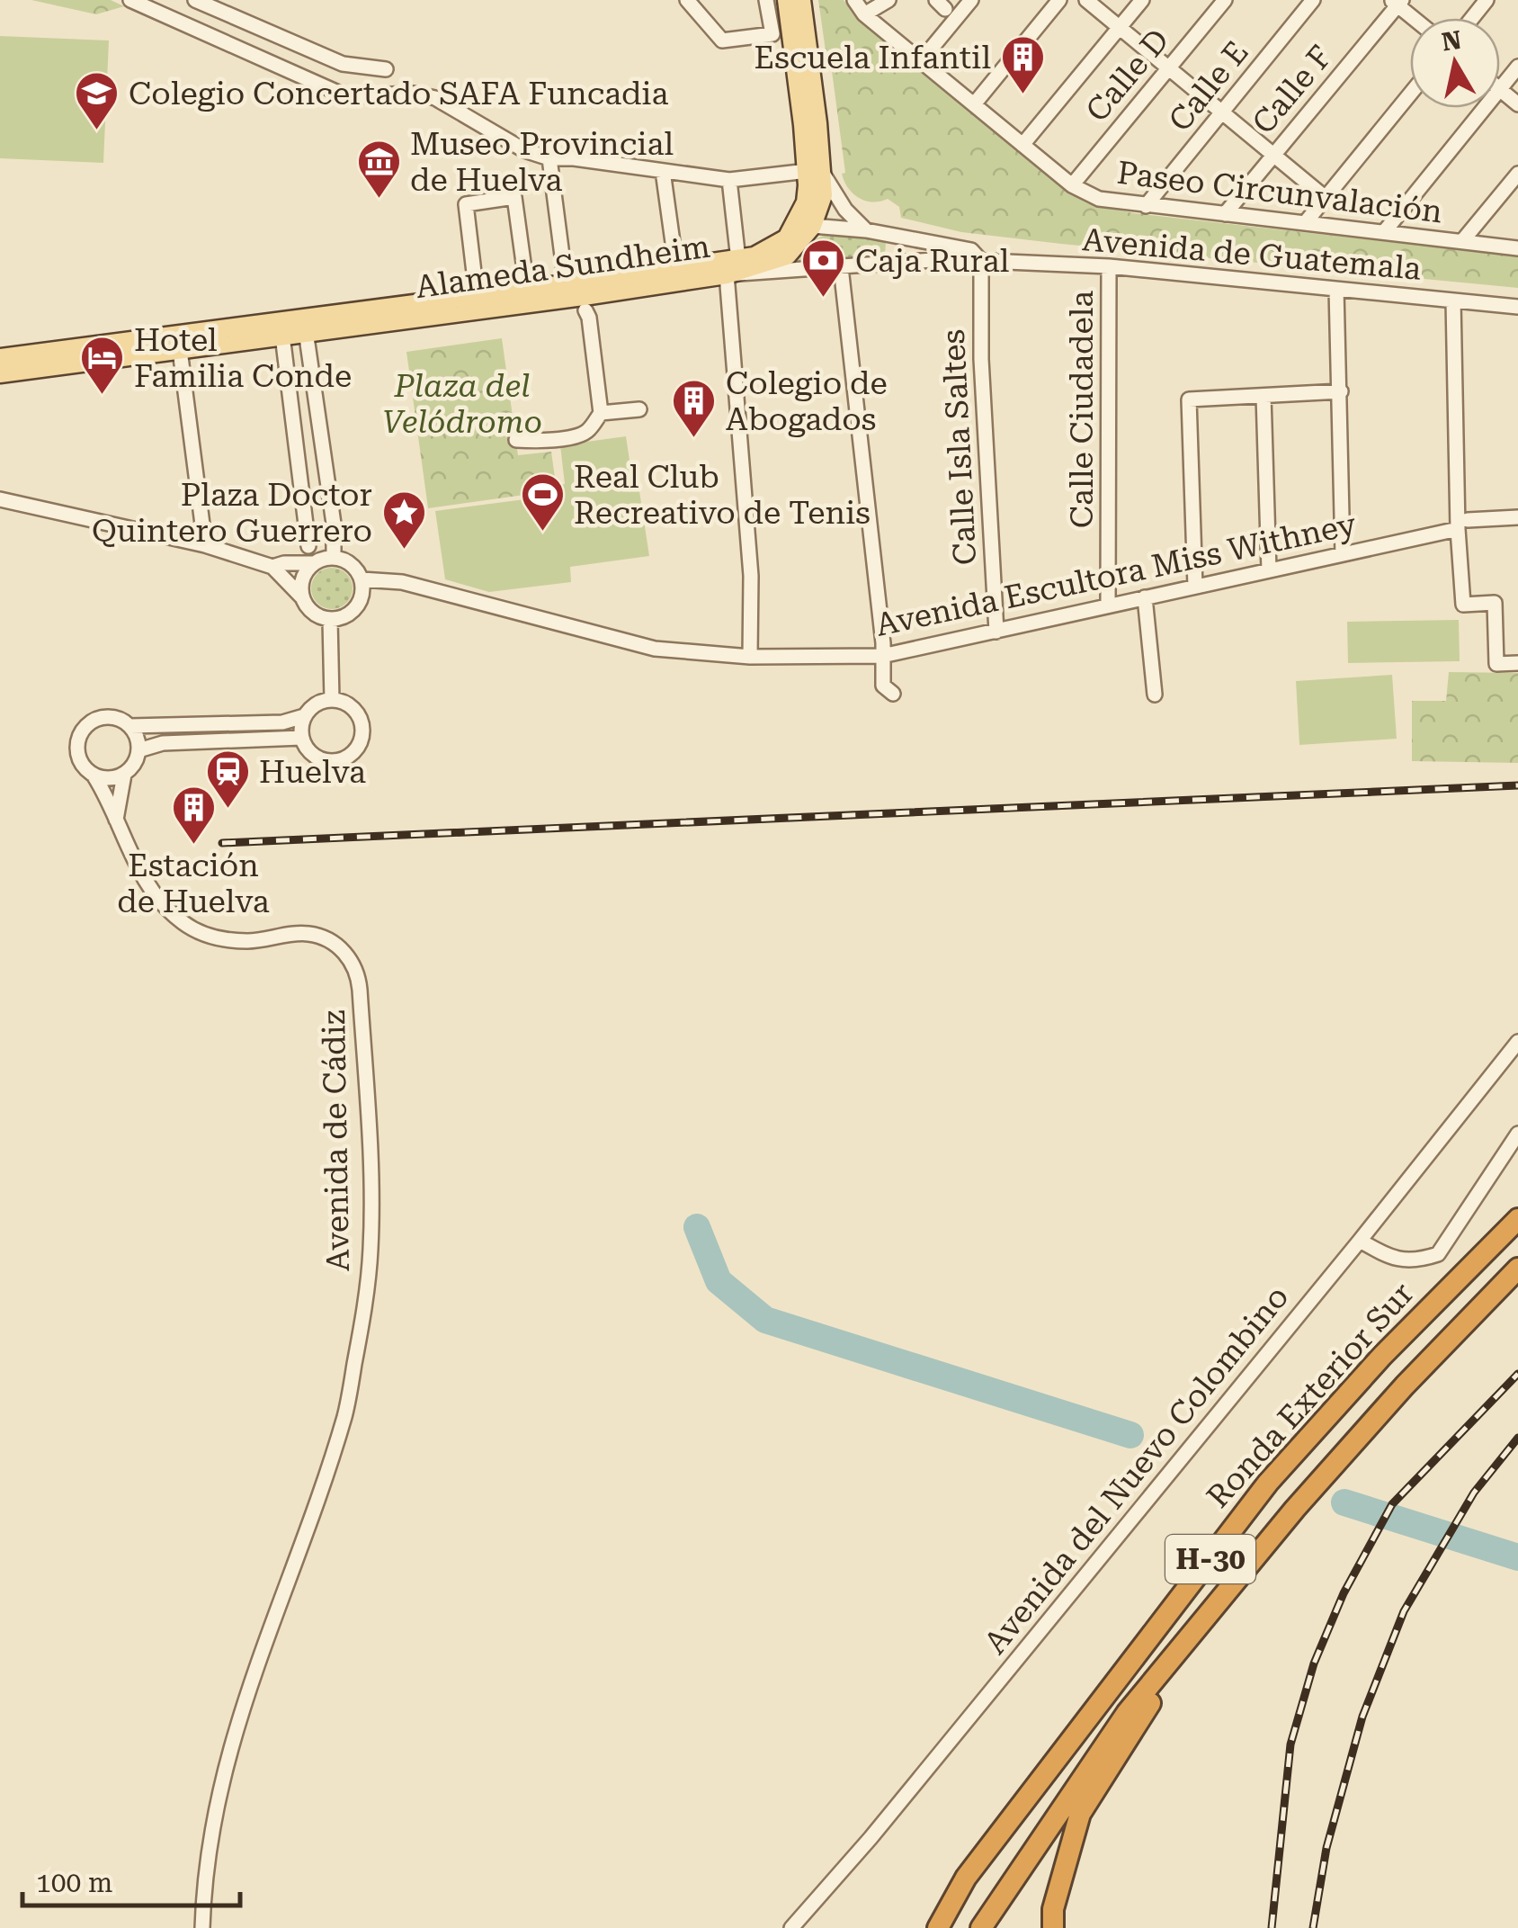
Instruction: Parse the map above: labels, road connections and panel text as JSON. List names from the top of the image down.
{
  "streets": {
    "highway": ["Ronda Exterior Sur", "H-30"],
    "main road": ["Alameda Sundheim"],
    "street": [
      "Calle D",
      "Calle E",
      "Calle F",
      "Paseo Circunvalación",
      "Avenida de Guatemala",
      "Calle Ciudadela",
      "Calle Isla Saltes",
      "Avenida Escultora Miss Withney",
      "Avenida de Cádiz",
      "Avenida del Nuevo Colombino"
    ]
  },
  "crossings": [
    ["Calle D", "Paseo Circunvalación"],
    ["Calle E", "Paseo Circunvalación"],
    ["Calle F", "Paseo Circunvalación"],
    ["Avenida de Guatemala", "Alameda Sundheim"],
    ["Avenida de Guatemala", "Calle Ciudadela"],
    ["Avenida de Guatemala", "Calle Isla Saltes"],
    ["Calle Ciudadela", "Avenida Escultora Miss Withney"],
    ["Calle Isla Saltes", "Avenida Escultora Miss Withney"]
  ],
  "parks": ["Plaza del Velódromo"],
  "places": {
    "building": ["Escuela Infantil", "Colegio de Abogados", "Estación de Huelva"],
    "school or university": ["Colegio Concertado SAFA Funcadia"],
    "museum": ["Museo Provincial de Huelva"],
    "bank": ["Caja Rural"],
    "hotel": ["Hotel Familia Conde"],
    "sports": ["Real Club Recreativo de Tenis"],
    "place": ["Plaza Doctor Quintero Guerrero"],
    "station": ["Huelva"]
  },
  "scale_bar": "100 m",
  "north": "top"
}
